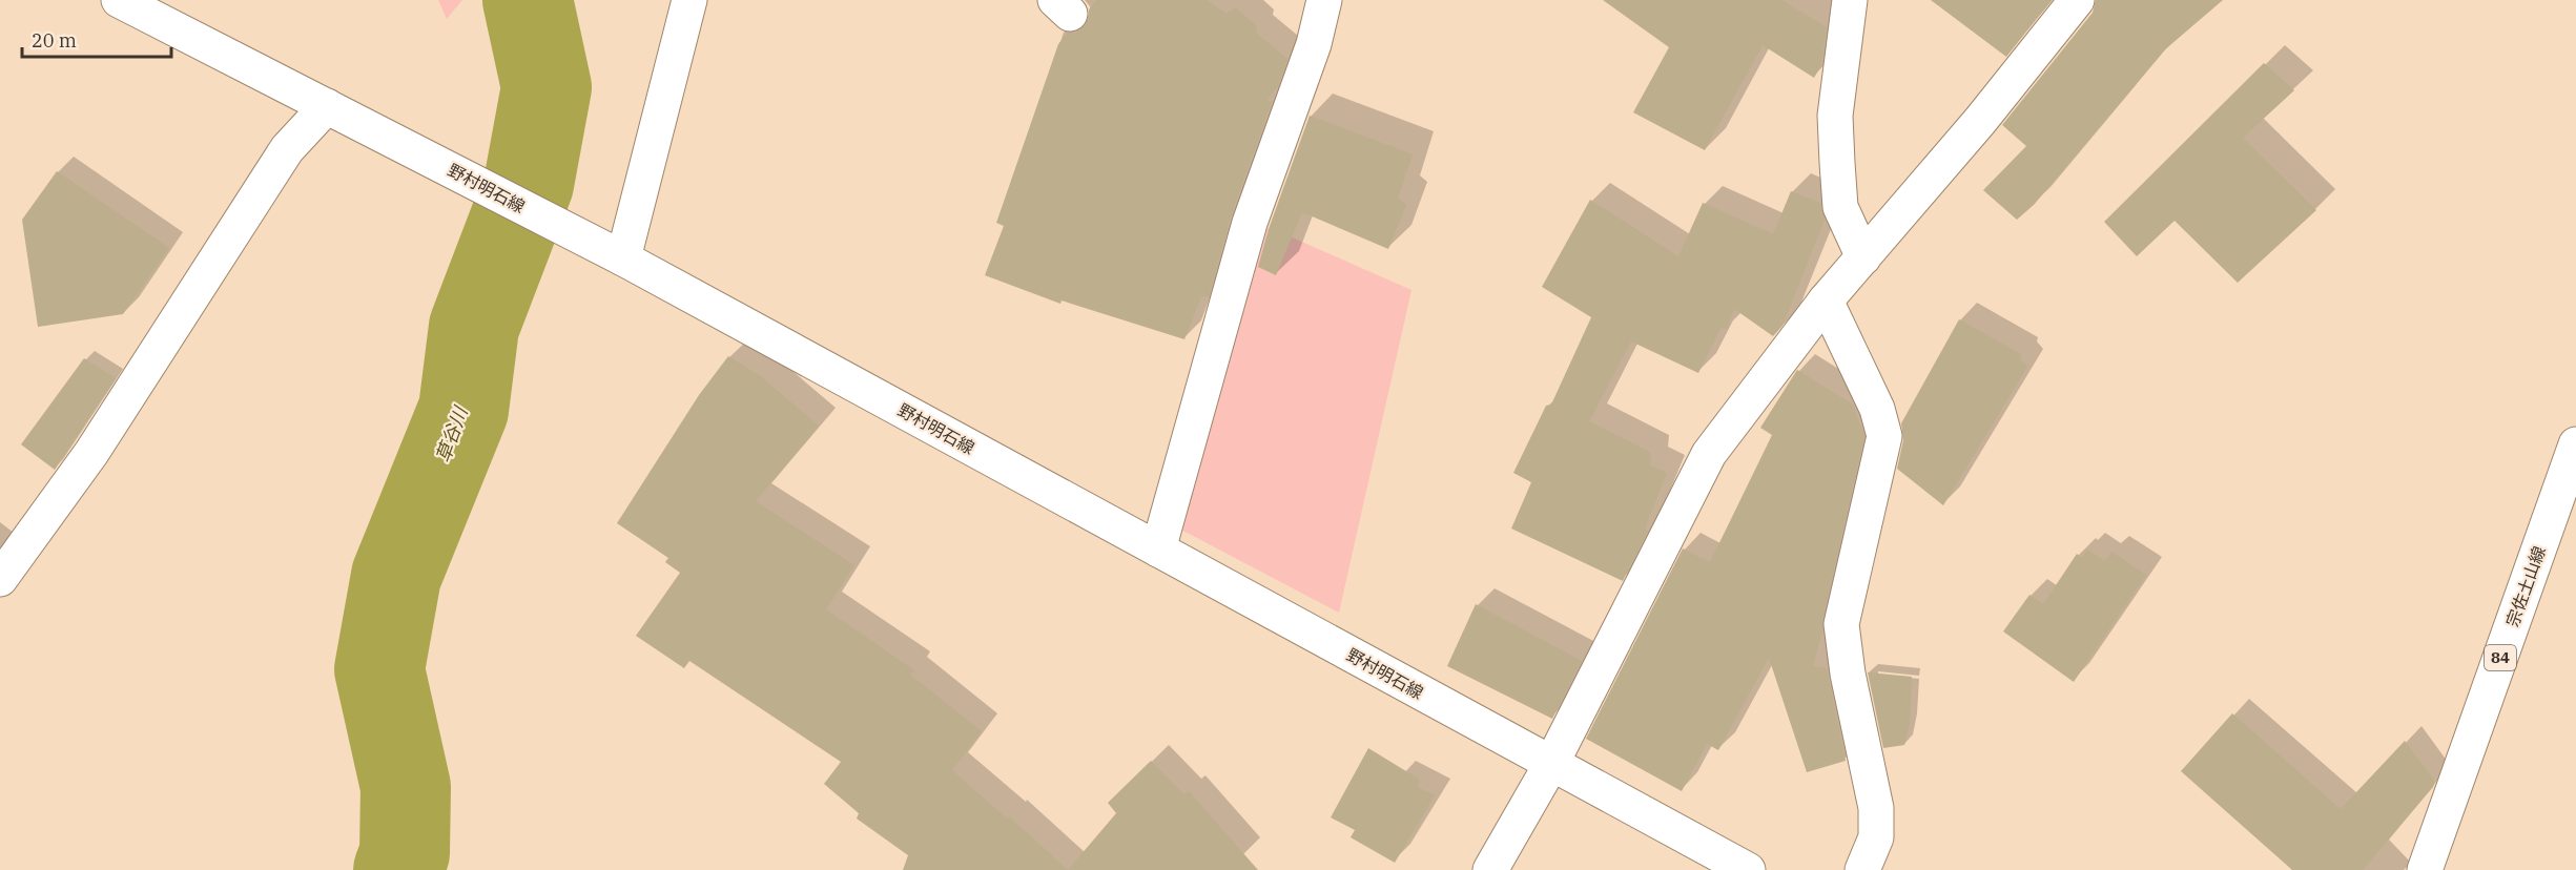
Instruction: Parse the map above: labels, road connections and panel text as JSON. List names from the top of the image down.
{
  "streets": {
    "street": ["野村明石線", "宗佐土山線", "84"]
  },
  "water": ["草谷川"],
  "scale_bar": "20 m"
}
